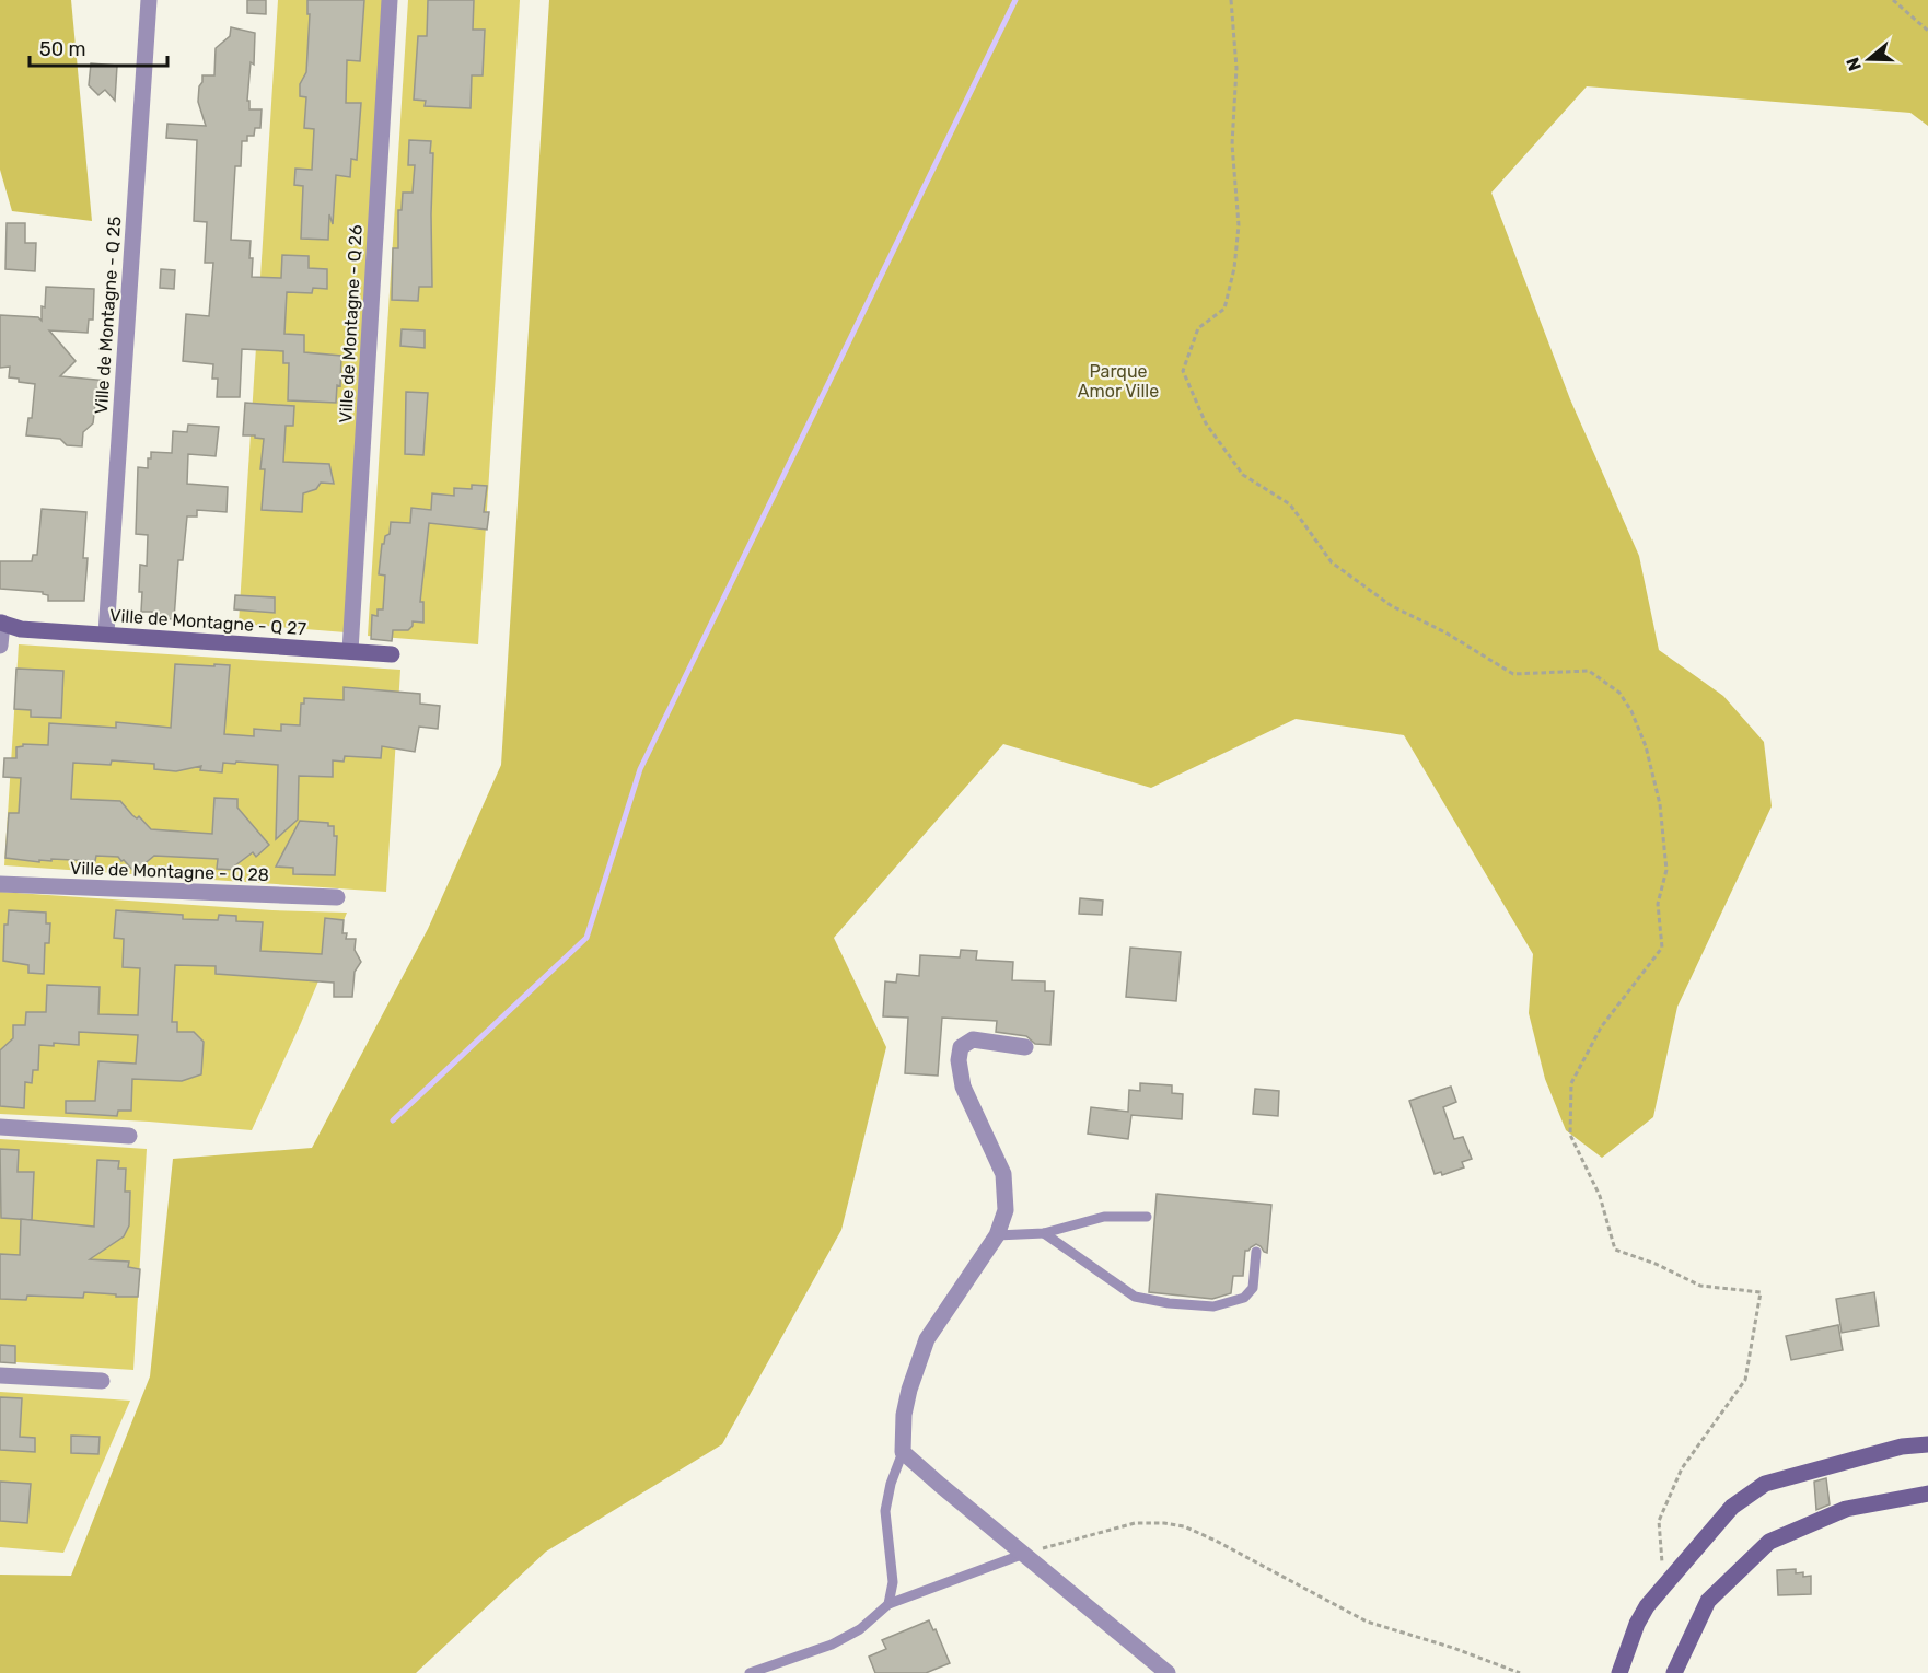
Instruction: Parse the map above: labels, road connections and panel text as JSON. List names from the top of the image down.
{
  "streets": {
    "street": [
      "Ville de Montagne - Q 25",
      "Ville de Montagne - Q 26",
      "Ville de Montagne - Q 27",
      "Ville de Montagne - Q 28"
    ]
  },
  "crossings": [
    ["Ville de Montagne - Q 25", "Ville de Montagne - Q 27"],
    ["Ville de Montagne - Q 26", "Ville de Montagne - Q 27"]
  ],
  "parks": ["Parque Amor Ville"],
  "scale_bar": "50 m",
  "north": "left"
}
